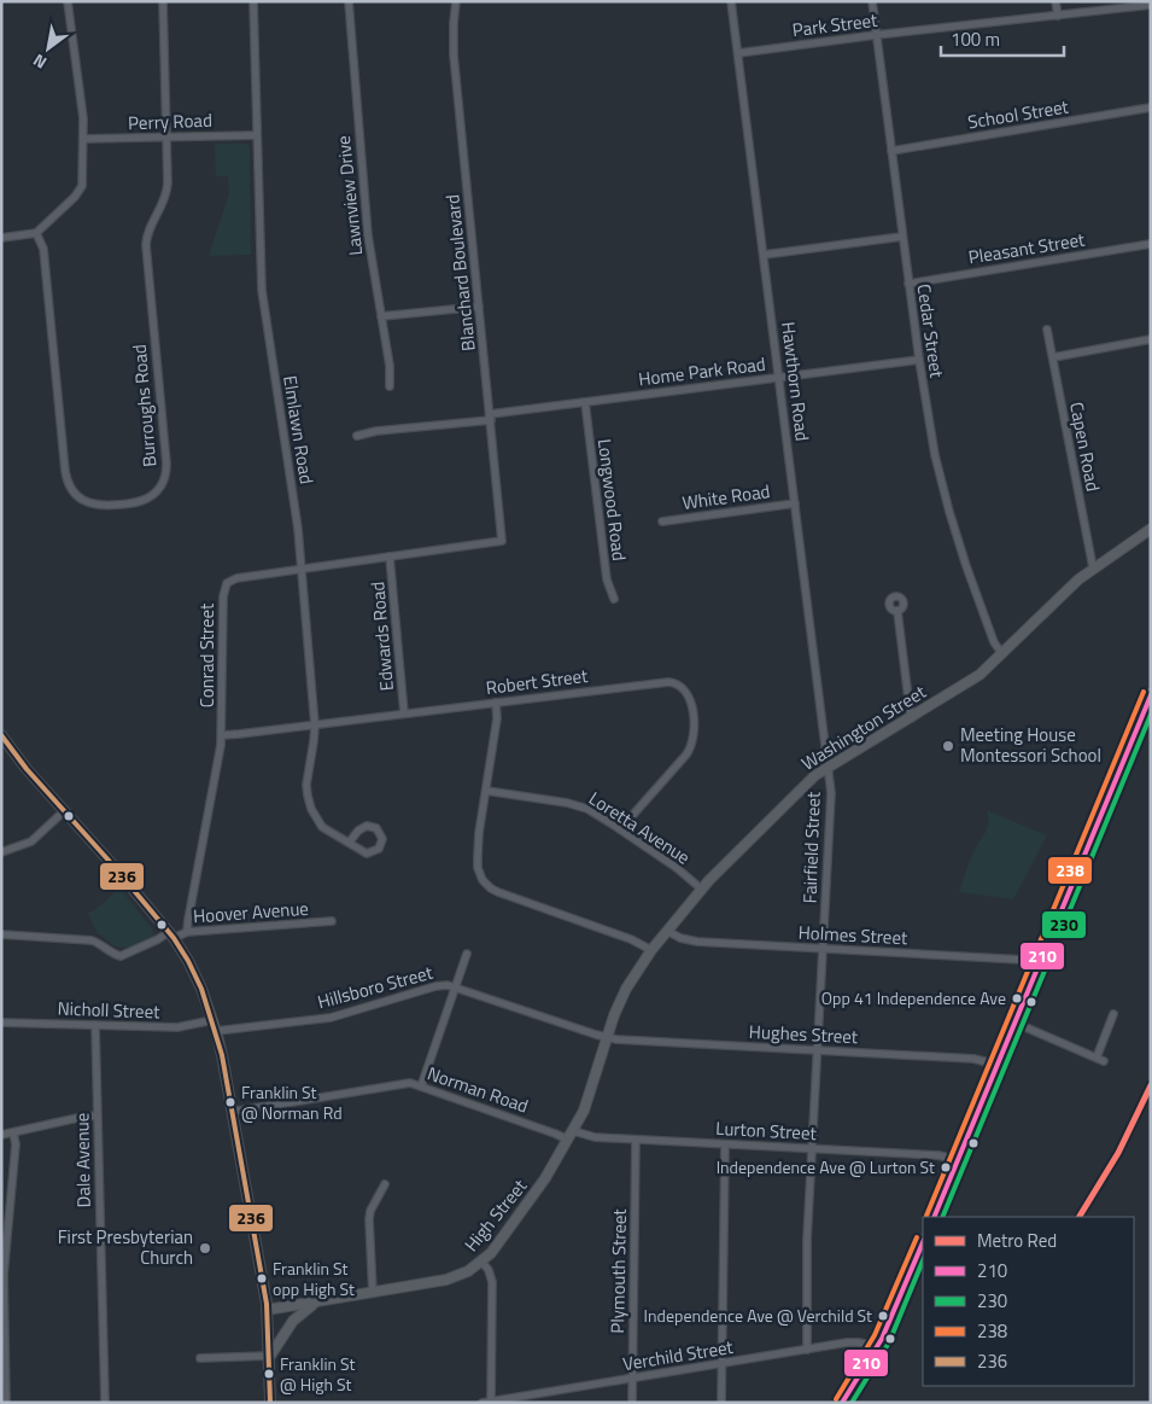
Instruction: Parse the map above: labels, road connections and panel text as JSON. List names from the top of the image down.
{
  "streets": {
    "street": [
      "Park Street",
      "School Street",
      "Perry Road",
      "Lawnview Drive",
      "Pleasant Street",
      "Blanchard Boulevard",
      "Cedar Street",
      "Home Park Road",
      "Hawthorn Road",
      "Burroughs Road",
      "Elmlawn Road",
      "Capen Road",
      "White Road",
      "Longwood Road",
      "Edwards Road",
      "Conrad Street",
      "Robert Street",
      "Washington Street",
      "Loretta Avenue",
      "Fairfield Street",
      "Hoover Avenue",
      "Holmes Street",
      "Hillsboro Street",
      "Nicholl Street",
      "Hughes Street",
      "Norman Road",
      "Lurton Street",
      "Dale Avenue",
      "High Street",
      "Plymouth Street",
      "Verchild Street"
    ]
  },
  "crossings": [
    ["Park Street", "Cedar Street"],
    ["Park Street", "Hawthorn Road"],
    ["School Street", "Cedar Street"],
    ["Perry Road", "Burroughs Road"],
    ["Perry Road", "Elmlawn Road"],
    ["Pleasant Street", "Cedar Street"],
    ["Blanchard Boulevard", "Home Park Road"],
    ["Blanchard Boulevard", "Conrad Street"],
    ["Cedar Street", "Home Park Road"],
    ["Cedar Street", "Washington Street"],
    ["Home Park Road", "Hawthorn Road"],
    ["Home Park Road", "Longwood Road"],
    ["Hawthorn Road", "White Road"],
    ["Hawthorn Road", "Washington Street"],
    ["Hawthorn Road", "Fairfield Street"],
    ["Elmlawn Road", "Conrad Street"],
    ["Elmlawn Road", "Robert Street"],
    ["Capen Road", "Washington Street"],
    ["Edwards Road", "Conrad Street"],
    ["Edwards Road", "Robert Street"],
    ["Conrad Street", "Robert Street"],
    ["Conrad Street", "Hoover Avenue"],
    ["Robert Street", "Loretta Avenue"],
    ["Washington Street", "Loretta Avenue"],
    ["Washington Street", "Fairfield Street"],
    ["Washington Street", "Holmes Street"],
    ["Washington Street", "High Street"],
    ["Fairfield Street", "Holmes Street"],
    ["Fairfield Street", "Hughes Street"],
    ["Fairfield Street", "Lurton Street"],
    ["Fairfield Street", "Verchild Street"],
    ["Hillsboro Street", "Hughes Street"],
    ["Hillsboro Street", "High Street"],
    ["Nicholl Street", "Dale Avenue"],
    ["Hughes Street", "High Street"],
    ["Norman Road", "High Street"],
    ["Lurton Street", "High Street"],
    ["Lurton Street", "Plymouth Street"],
    ["Plymouth Street", "Verchild Street"]
  ],
  "places": [
    "Meeting House Montessori School",
    "Opp 41 Independence Ave",
    "Franklin St @ Norman Rd",
    "Independence Ave @ Lurton St",
    "First Presbyterian Church",
    "Franklin St opp High St",
    "Independence Ave @ Verchild St",
    "Franklin St @ High St"
  ],
  "lines": [
    "transit line 238",
    "transit line 210",
    "transit line 230",
    "transit line 236",
    "metro line Red"
  ],
  "legend": [
    "Metro Red",
    "210",
    "230",
    "238",
    "236"
  ],
  "scale_bar": "100 m",
  "north": "bottom left"
}
